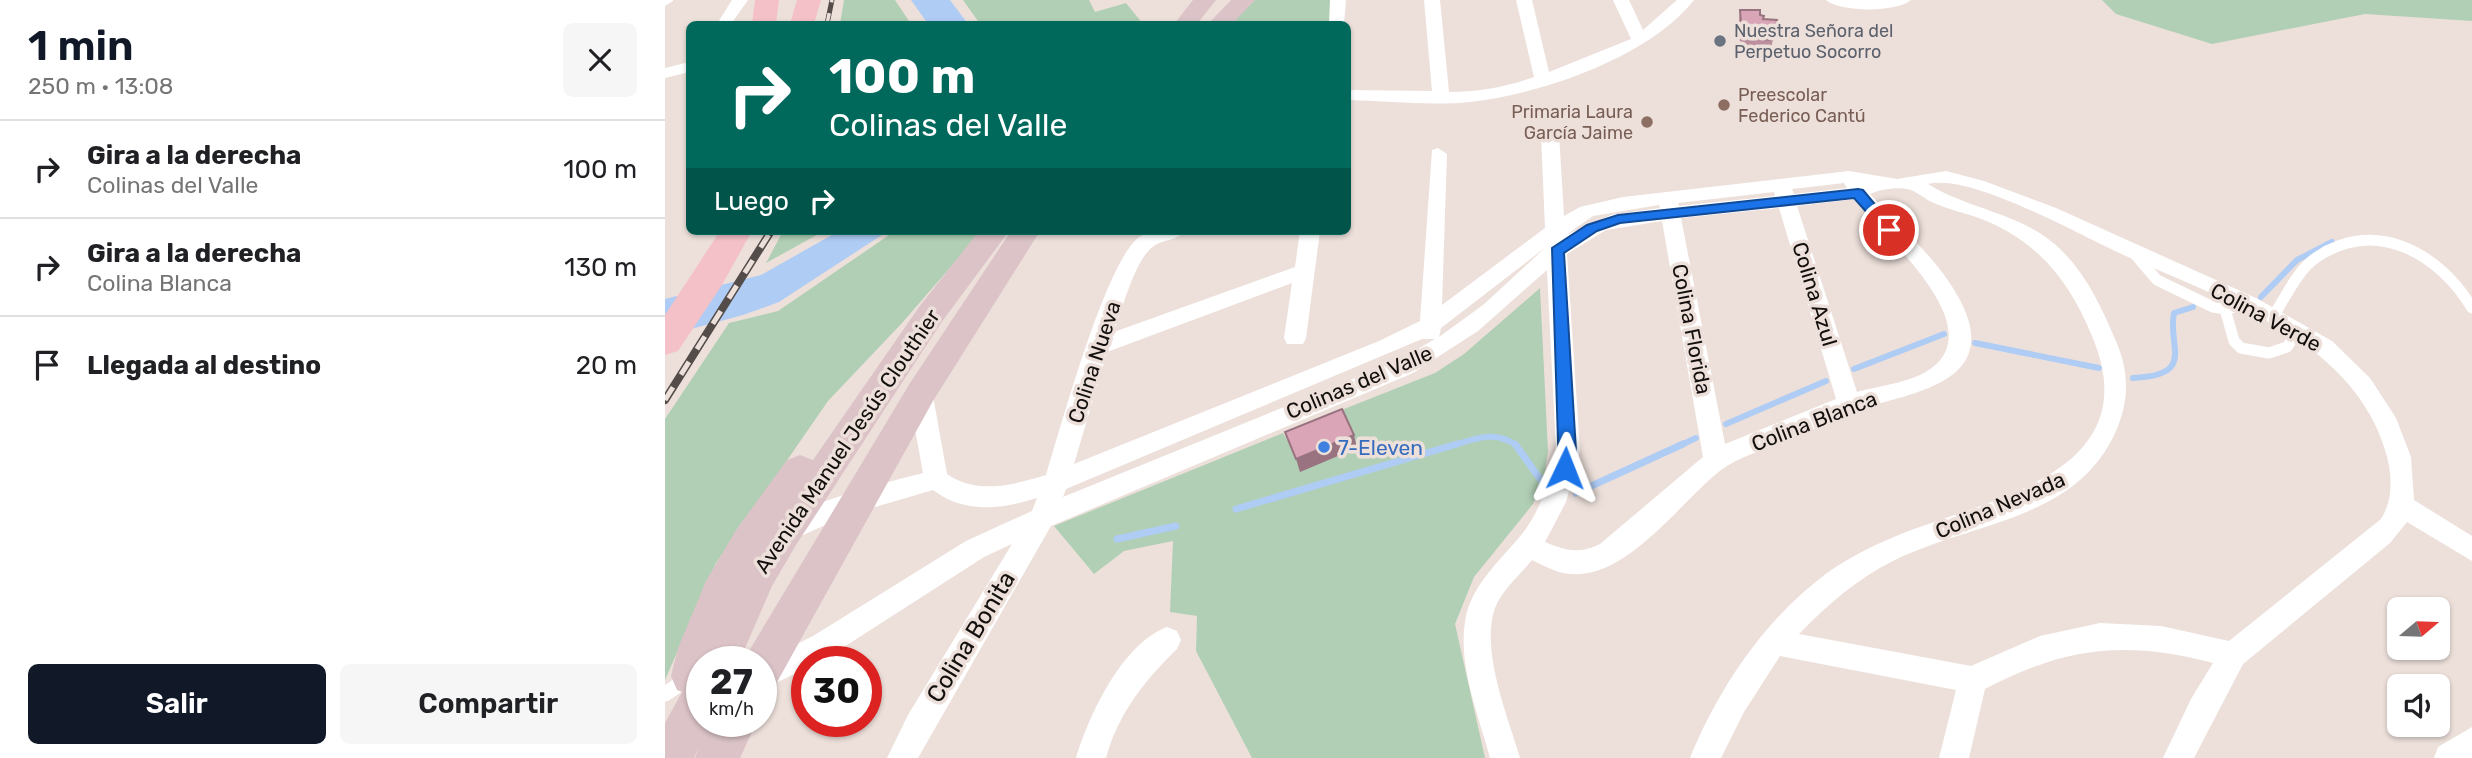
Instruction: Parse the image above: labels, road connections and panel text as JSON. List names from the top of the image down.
{
  "streets": {
    "street": [
      "Colina Azul",
      "Colina Verde",
      "Colina Florida",
      "Colina Nueva",
      "Colinas del Valle",
      "Colina Blanca",
      "Avenida Manuel Jesús Clouthier",
      "Colina Nevada",
      "Colina Bonita"
    ]
  },
  "crossings": [
    ["Colina Azul", "Colinas del Valle"],
    ["Colina Azul", "Colina Blanca"],
    ["Colina Verde", "Colinas del Valle"],
    ["Colina Verde", "Colina Blanca"],
    ["Colina Verde", "Colina Nevada"],
    ["Colina Florida", "Colinas del Valle"],
    ["Colina Florida", "Colina Blanca"],
    ["Colina Nueva", "Colinas del Valle"],
    ["Colina Nueva", "Colina Bonita"],
    ["Colinas del Valle", "Colina Blanca"],
    ["Colinas del Valle", "Colina Bonita"]
  ],
  "places": [
    "Nuestra Señora del Perpetuo Socorro",
    "Preescolar Federico Cantú",
    "Primaria Laura García Jaime",
    "7-Eleven"
  ],
  "north": "right",
  "page": {
    "heading": ["1 min", "250 m · 13:08"],
    "turn": ["100 m", "Colinas del Valle"],
    "list": [
      {
        "name": "Gira a la derecha",
        "note": "Colinas del Valle",
        "value": "100 m"
      },
      {
        "name": "Gira a la derecha",
        "note": "Colina Blanca",
        "value": "130 m"
      },
      {
        "name": "Llegada al destino",
        "value": "20 m"
      }
    ],
    "then": "Luego",
    "speed": "27 km/h",
    "limit": "30",
    "buttons": ["Salir", "Compartir"]
  }
}
